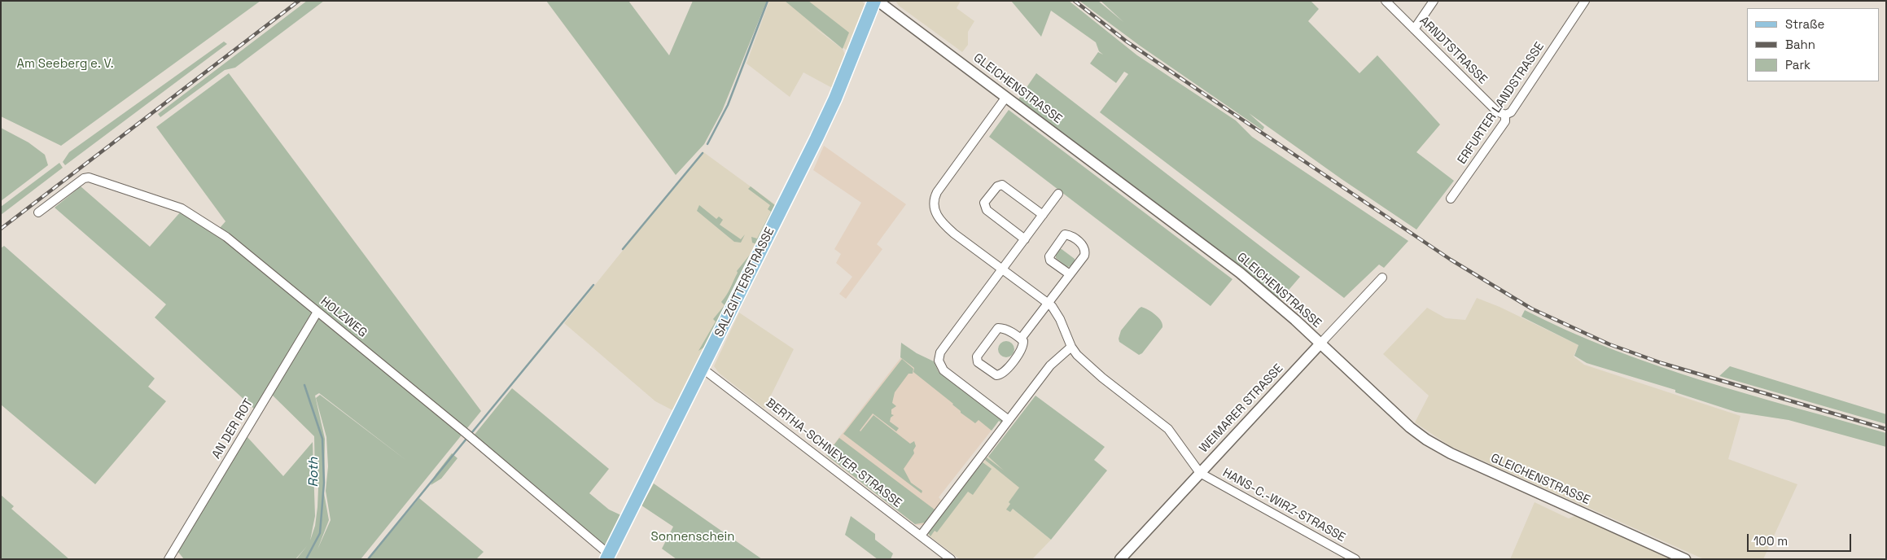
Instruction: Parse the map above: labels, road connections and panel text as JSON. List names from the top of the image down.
{
  "streets": {
    "main road": ["SALZGITTERSTRASSE"],
    "street": [
      "ARNDTSTRASSE",
      "GLEICHENSTRASSE",
      "ERFURTER LANDSTRASSE",
      "HOLZWEG",
      "WEIMARER STRASSE",
      "AN DER ROT",
      "BERTHA-SCHNEYER-STRASSE",
      "HANS-C.-WIRZ-STRASSE"
    ]
  },
  "crossings": [
    ["ARNDTSTRASSE", "ERFURTER LANDSTRASSE"],
    ["GLEICHENSTRASSE", "WEIMARER STRASSE"],
    ["SALZGITTERSTRASSE", "HOLZWEG"],
    ["SALZGITTERSTRASSE", "BERTHA-SCHNEYER-STRASSE"],
    ["HOLZWEG", "AN DER ROT"],
    ["WEIMARER STRASSE", "HANS-C.-WIRZ-STRASSE"]
  ],
  "water": ["Roth"],
  "parks": ["Am Seeberg e. V.", "Sonnenschein"],
  "legend": ["Straße", "Bahn", "Park"],
  "scale_bar": "100 m"
}
